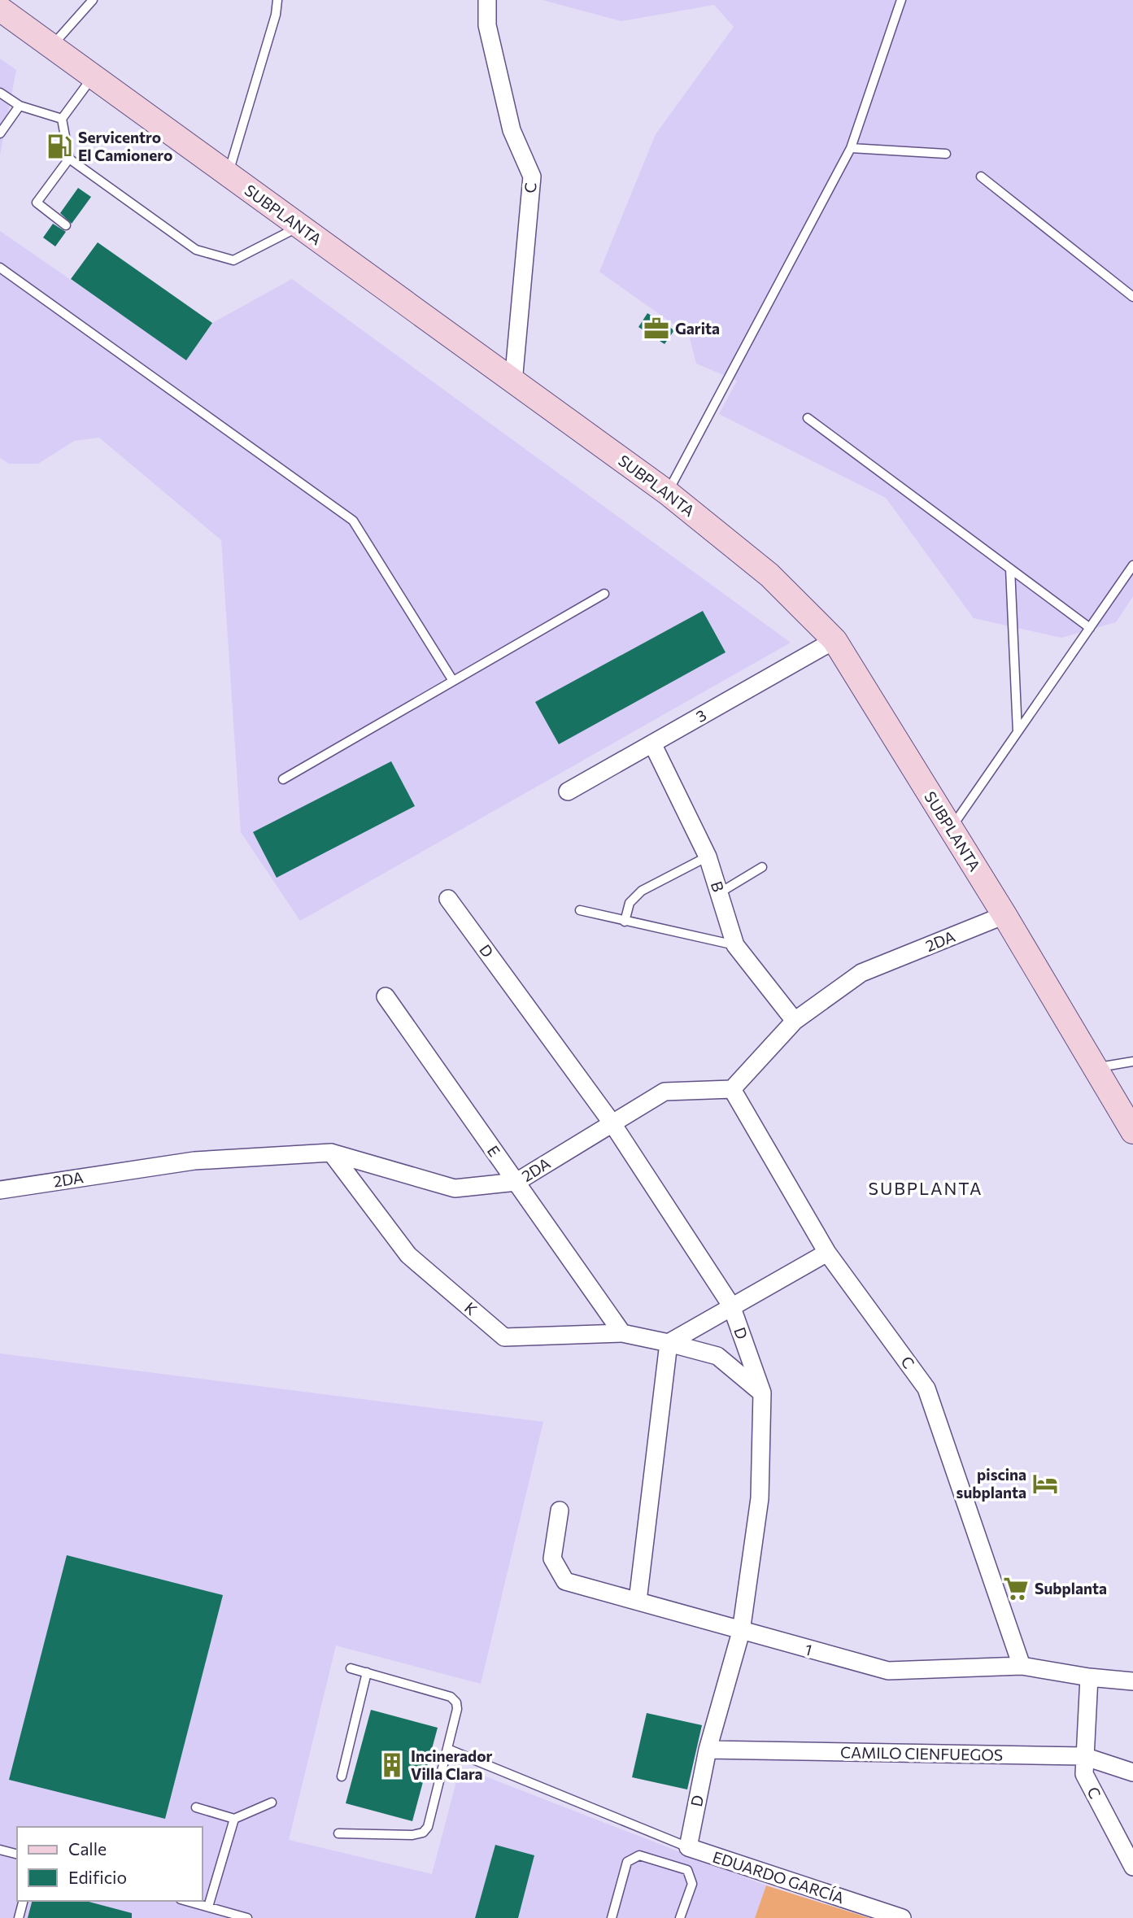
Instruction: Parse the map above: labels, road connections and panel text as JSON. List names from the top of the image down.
{
  "streets": {
    "street": [
      "C",
      "SUBPLANTA",
      "3",
      "B",
      "2DA",
      "D",
      "E",
      "K",
      "1",
      "CAMILO CIENFUEGOS",
      "EDUARDO GARCÍA"
    ]
  },
  "crossings": [
    ["C", "SUBPLANTA"],
    ["C", "2DA"],
    ["C", "1"],
    ["C", "CAMILO CIENFUEGOS"],
    ["SUBPLANTA", "3"],
    ["SUBPLANTA", "2DA"],
    ["3", "B"],
    ["B", "2DA"],
    ["2DA", "D"],
    ["2DA", "E"],
    ["2DA", "K"],
    ["D", "K"],
    ["D", "1"],
    ["D", "CAMILO CIENFUEGOS"],
    ["D", "EDUARDO GARCÍA"],
    ["E", "K"]
  ],
  "districts": ["SUBPLANTA"],
  "places": {
    "fuel station": ["Servicentro El Camionero"],
    "office": ["Garita"],
    "hotel": ["piscina subplanta"],
    "supermarket": ["Subplanta"],
    "building": ["Incinerador Villa Clara"]
  },
  "legend": ["Calle", "Edificio"]
}
